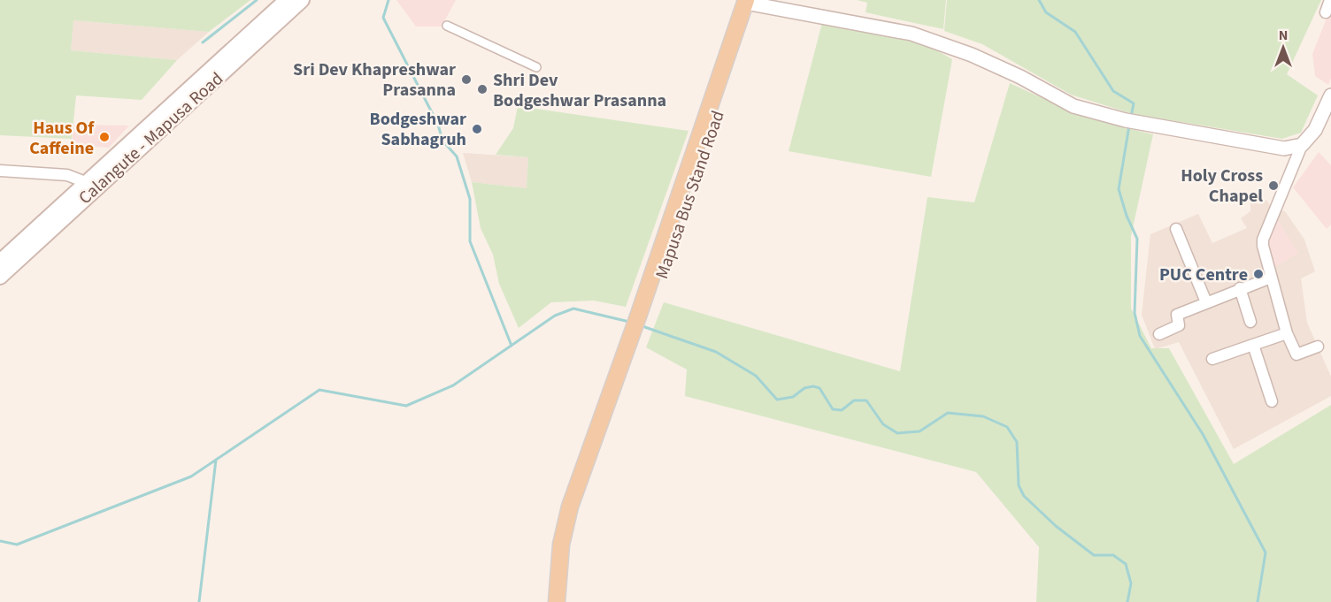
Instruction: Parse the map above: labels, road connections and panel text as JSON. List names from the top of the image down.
{
  "streets": {
    "main road": ["Calangute - Mapusa Road", "Mapusa Bus Stand Road"]
  },
  "places": [
    "Sri Dev Khapreshwar Prasanna",
    "Shri Dev Bodgeshwar Prasanna",
    "Bodgeshwar Sabhagruh",
    "Haus Of Caffeine",
    "Holy Cross Chapel",
    "PUC Centre"
  ],
  "north": "top"
}
